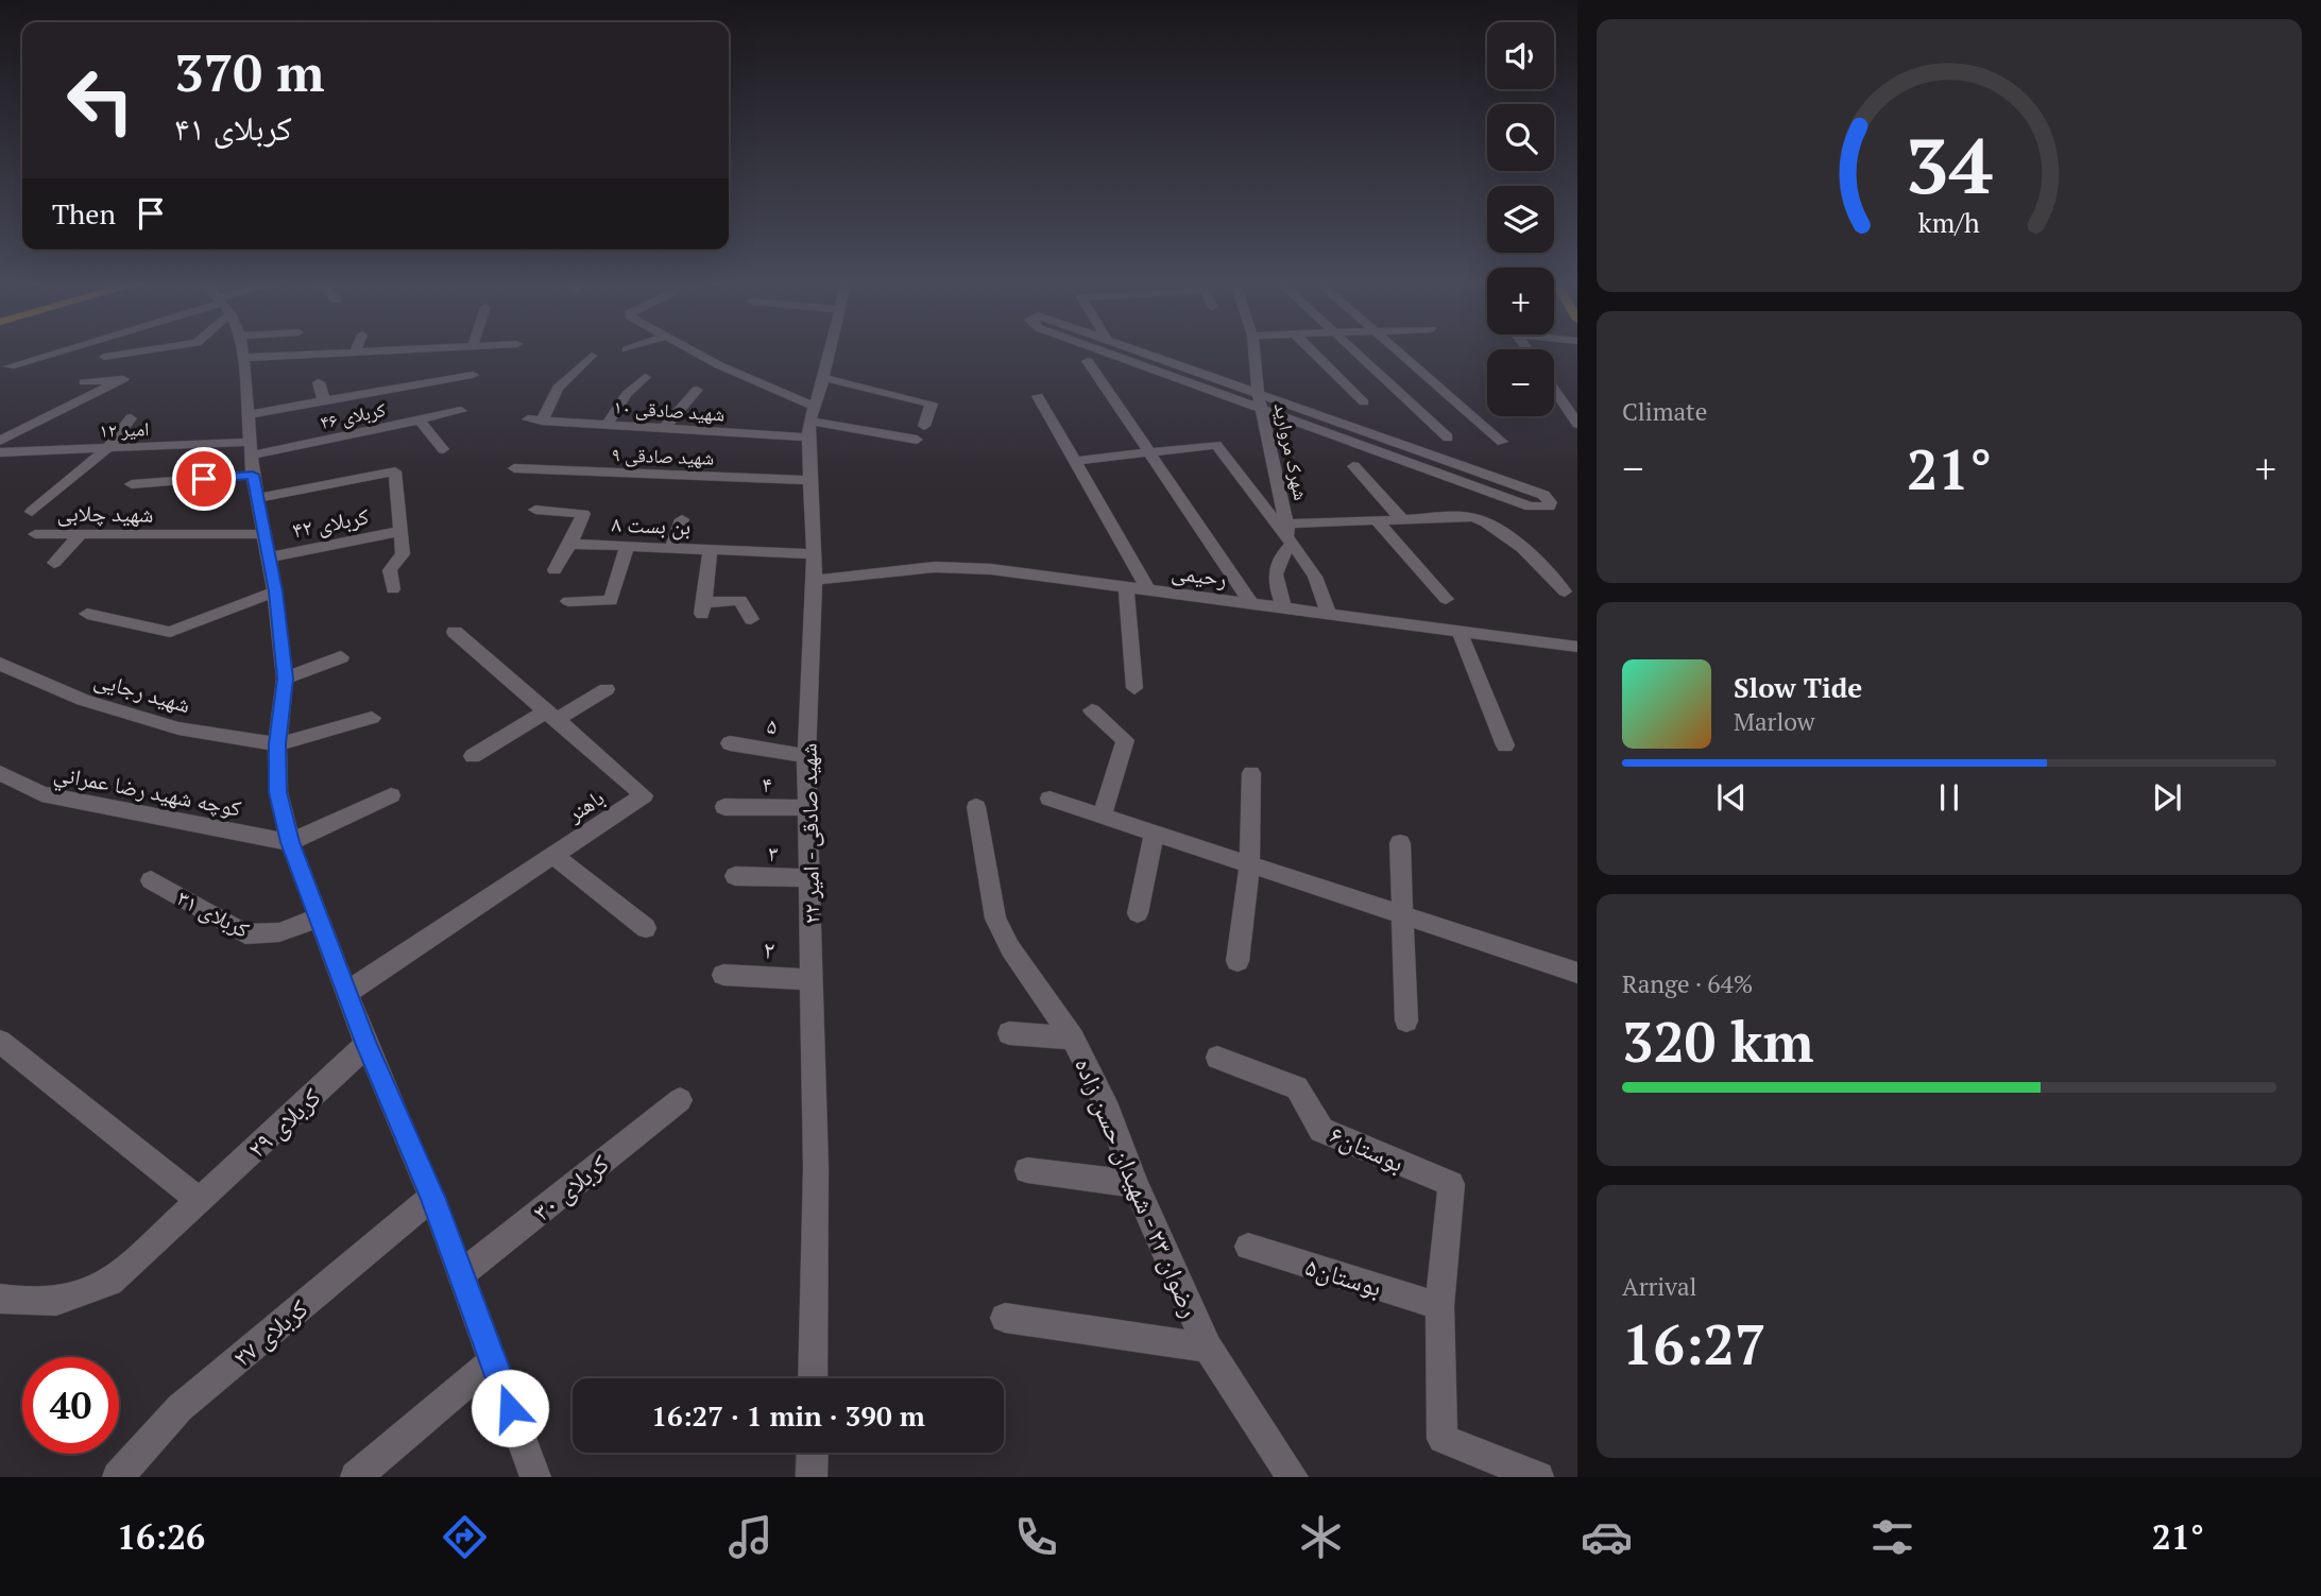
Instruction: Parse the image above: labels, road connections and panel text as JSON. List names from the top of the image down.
{
  "streets": {
    "street": [
      "شهید صادقی ۱۰",
      "کربلای ۴۶",
      "امير ۱۲",
      "شهرک مروارید",
      "شهید صادقی ۹",
      "شهید چلابی",
      "کربلای ۴۲",
      "بن بست ۸",
      "رحیمی",
      "شهید رجایی",
      "۵",
      "۴",
      "كوچه شهيد رضا عمراني",
      "باهنر",
      "شهید صادقی - امیر ۲۲",
      "۳",
      "کربلای ۳۱",
      "۲",
      "کربلای ۲۹",
      "بوستان۶",
      "کربلای ۳۰",
      "رضوان ۲۳ - شهیدان حسن زاده",
      "بوستان۵",
      "کربلای ۲۷"
    ]
  },
  "crossings": [
    ["شهید صادقی ۱۰", "شهید صادقی - امیر ۲۲"],
    ["کربلای ۴۶", "امير ۱۲"],
    ["شهرک مروارید", "رحیمی"],
    ["شهید صادقی ۹", "شهید صادقی - امیر ۲۲"],
    ["بن بست ۸", "شهید صادقی - امیر ۲۲"],
    ["رحیمی", "شهید صادقی - امیر ۲۲"],
    ["۵", "شهید صادقی - امیر ۲۲"],
    ["۴", "شهید صادقی - امیر ۲۲"],
    ["شهید صادقی - امیر ۲۲", "۳"],
    ["شهید صادقی - امیر ۲۲", "۲"],
    ["بوستان۶", "بوستان۵"]
  ],
  "page": {
    "map_buttons": ["+", "−"],
    "turn": ["370 m", "کربلای ۴۱"],
    "then": "Then",
    "tile": [
      "Climate",
      ["Range · 64%", "320 km"],
      ["Arrival", "16:27"]
    ],
    "heat": ["−", "21°", "+"],
    "song": ["Slow Tide", "Marlow"],
    "limit": "40",
    "trip": "16:27 · 1 min · 390 m",
    "tabs": ["16:26", "21°"],
    "gauge": ["34", "km/h"]
  }
}
